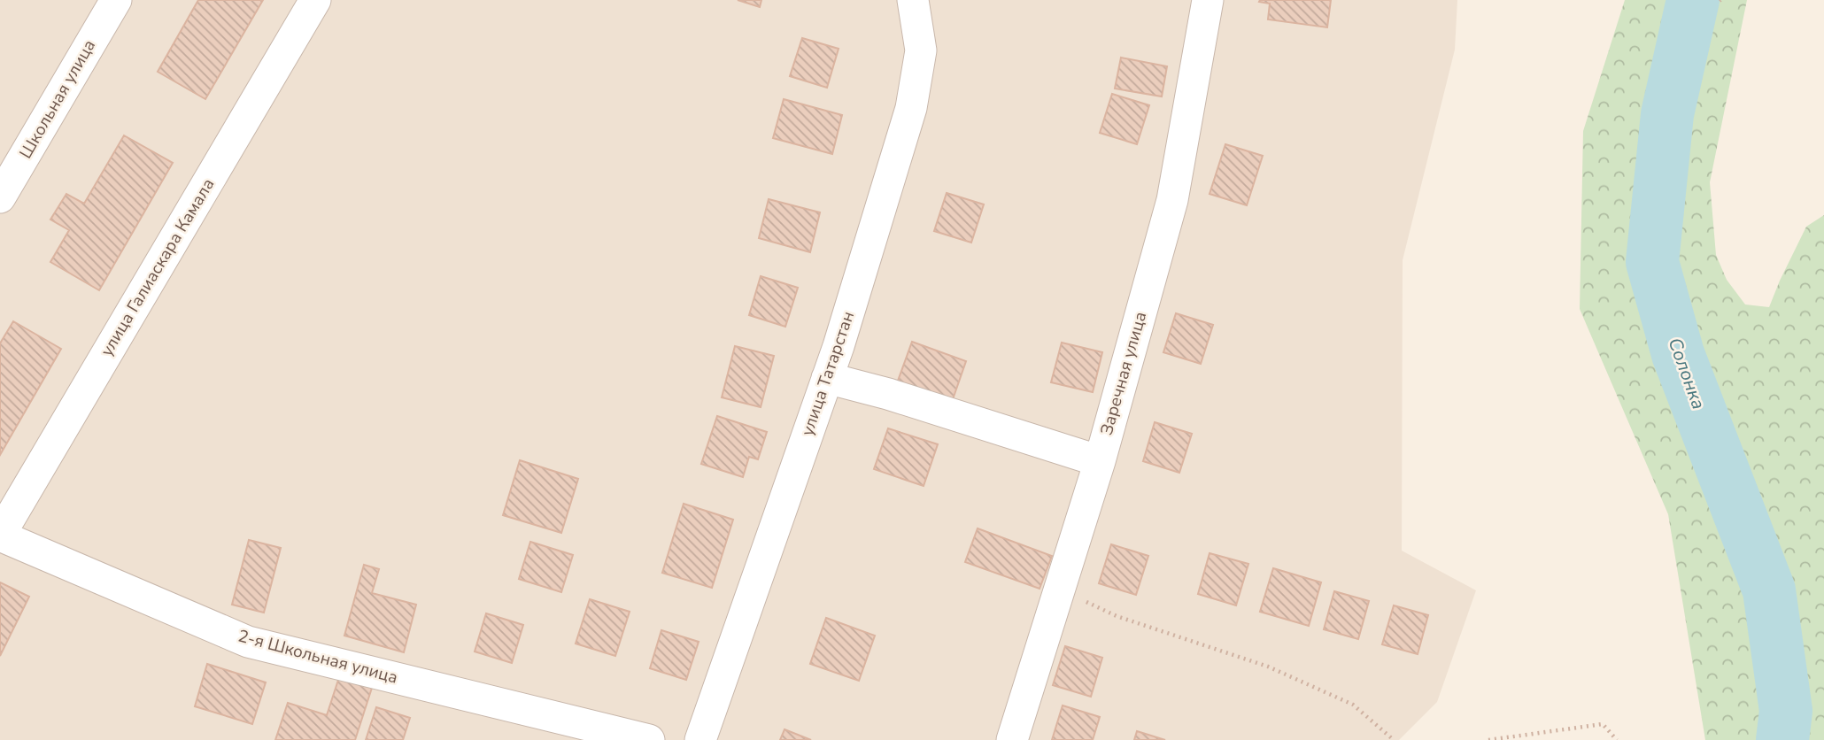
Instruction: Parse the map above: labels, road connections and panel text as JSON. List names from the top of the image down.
{
  "streets": {
    "street": [
      "Школьная улица",
      "улица Галиаскара Камала",
      "улица Татарстан",
      "Заречная улица",
      "2-я Школьная улица"
    ]
  },
  "crossings": [
    ["улица Галиаскара Камала", "2-я Школьная улица"]
  ],
  "water": ["Солонка"]
}
